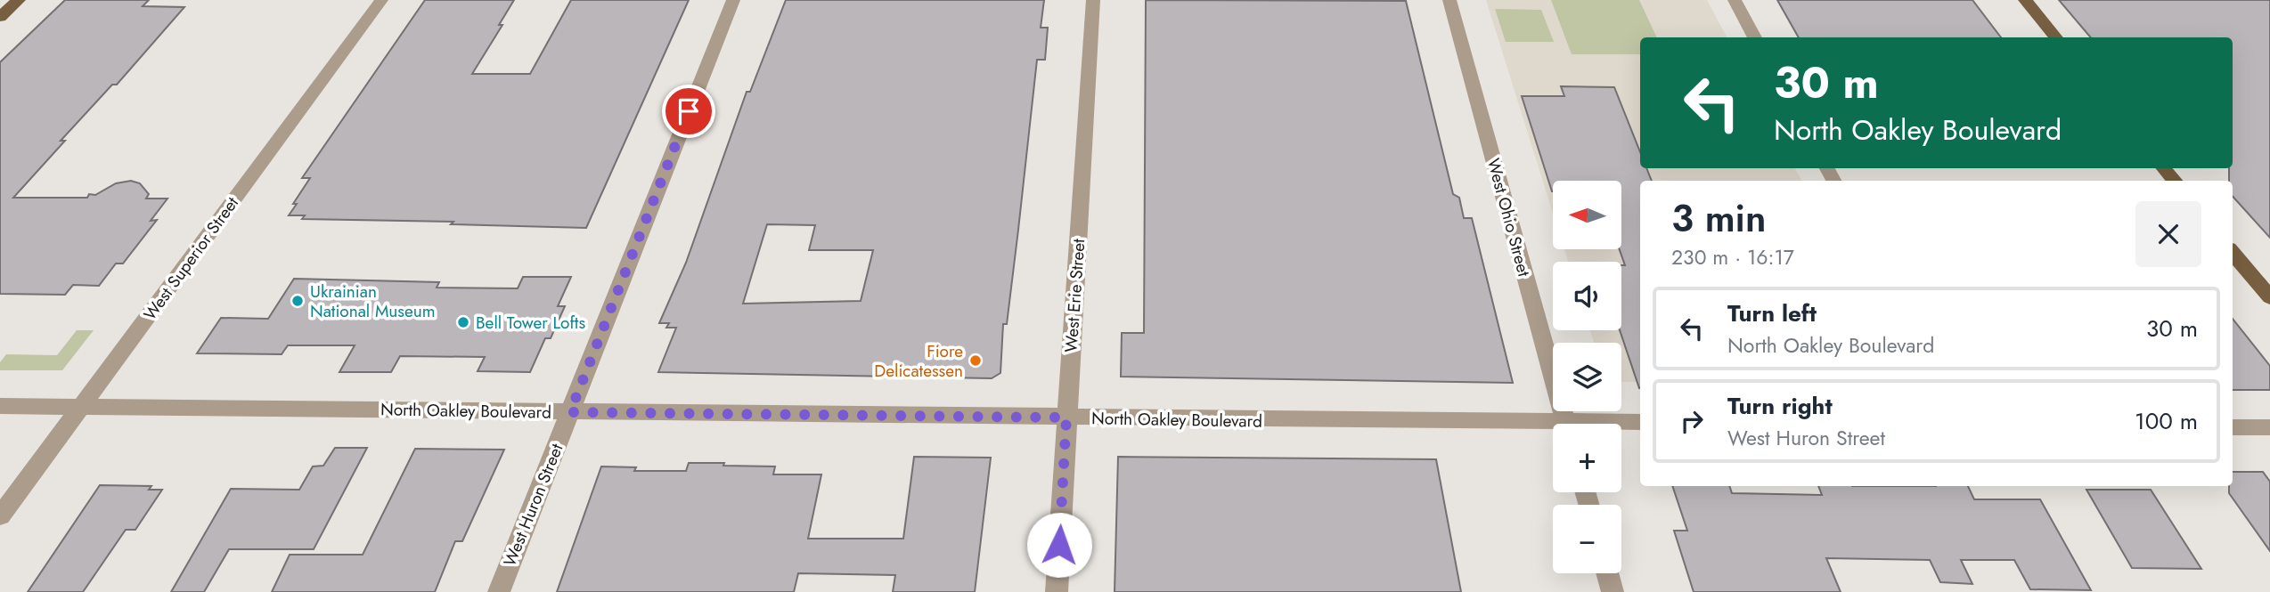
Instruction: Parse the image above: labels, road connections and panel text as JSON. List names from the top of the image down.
{
  "streets": {
    "street": [
      "West Ohio Street",
      "West Superior Street",
      "West Erie Street",
      "North Oakley Boulevard",
      "West Huron Street"
    ]
  },
  "crossings": [
    ["West Superior Street", "North Oakley Boulevard"],
    ["West Erie Street", "North Oakley Boulevard"],
    ["North Oakley Boulevard", "West Huron Street"]
  ],
  "places": ["Ukrainian National Museum", "Bell Tower Lofts", "Fiore Delicatessen"],
  "north": "left",
  "page": {
    "turn": ["30 m", "North Oakley Boulevard"],
    "map_buttons": ["+", "−"],
    "heading": ["3 min", "230 m · 16:17"],
    "list": [
      {
        "name": "Turn left",
        "note": "North Oakley Boulevard",
        "value": "30 m"
      },
      {
        "name": "Turn right",
        "note": "West Huron Street",
        "value": "100 m"
      }
    ]
  }
}
